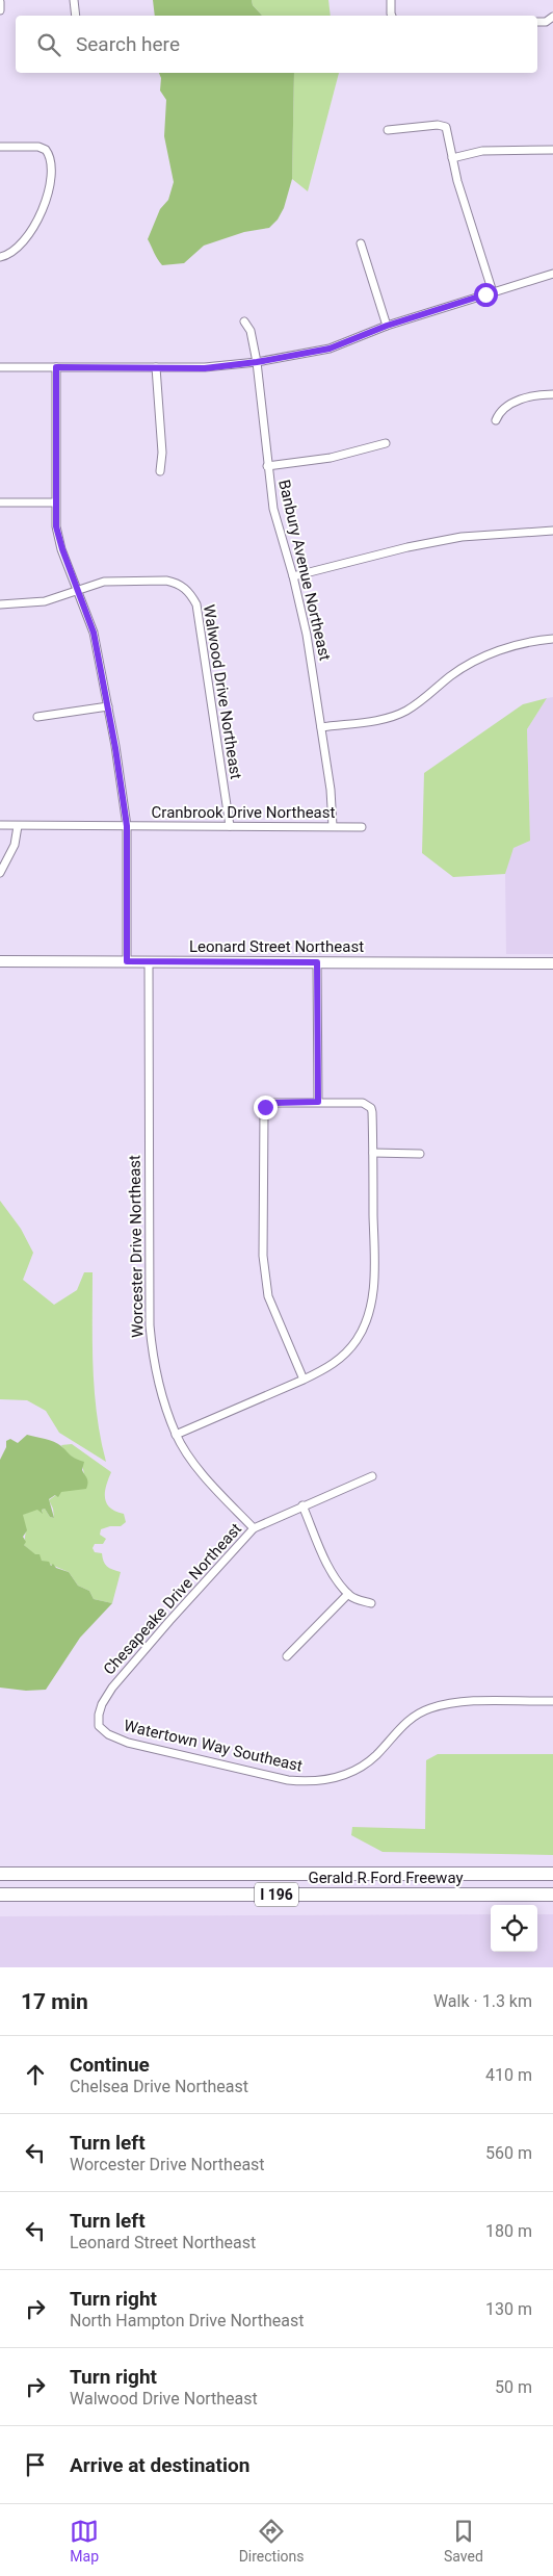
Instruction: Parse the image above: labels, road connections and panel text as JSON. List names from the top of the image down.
{
  "streets": {
    "highway": ["Gerald R Ford Freeway", "I 196"],
    "main road": ["Leonard Street Northeast"],
    "street": [
      "Banbury Avenue Northeast",
      "Walwood Drive Northeast",
      "Cranbrook Drive Northeast",
      "Worcester Drive Northeast",
      "Chesapeake Drive Northeast",
      "Watertown Way Southeast"
    ]
  },
  "crossings": [
    ["Banbury Avenue Northeast", "Cranbrook Drive Northeast"],
    ["Walwood Drive Northeast", "Cranbrook Drive Northeast"],
    ["Leonard Street Northeast", "Worcester Drive Northeast"],
    ["Worcester Drive Northeast", "Chesapeake Drive Northeast"],
    ["Chesapeake Drive Northeast", "Watertown Way Southeast"]
  ],
  "page": {
    "search": "Search here",
    "heading": ["17 min", "Walk · 1.3 km"],
    "list": [
      ["Continue", "Chelsea Drive Northeast", "410 m"],
      ["Turn left", "Worcester Drive Northeast", "560 m"],
      ["Turn left", "Leonard Street Northeast", "180 m"],
      ["Turn right", "North Hampton Drive Northeast", "130 m"],
      ["Turn right", "Walwood Drive Northeast", "50 m"],
      "Arrive at destination"
    ],
    "nav": ["Map", "Directions", "Saved"]
  }
}
